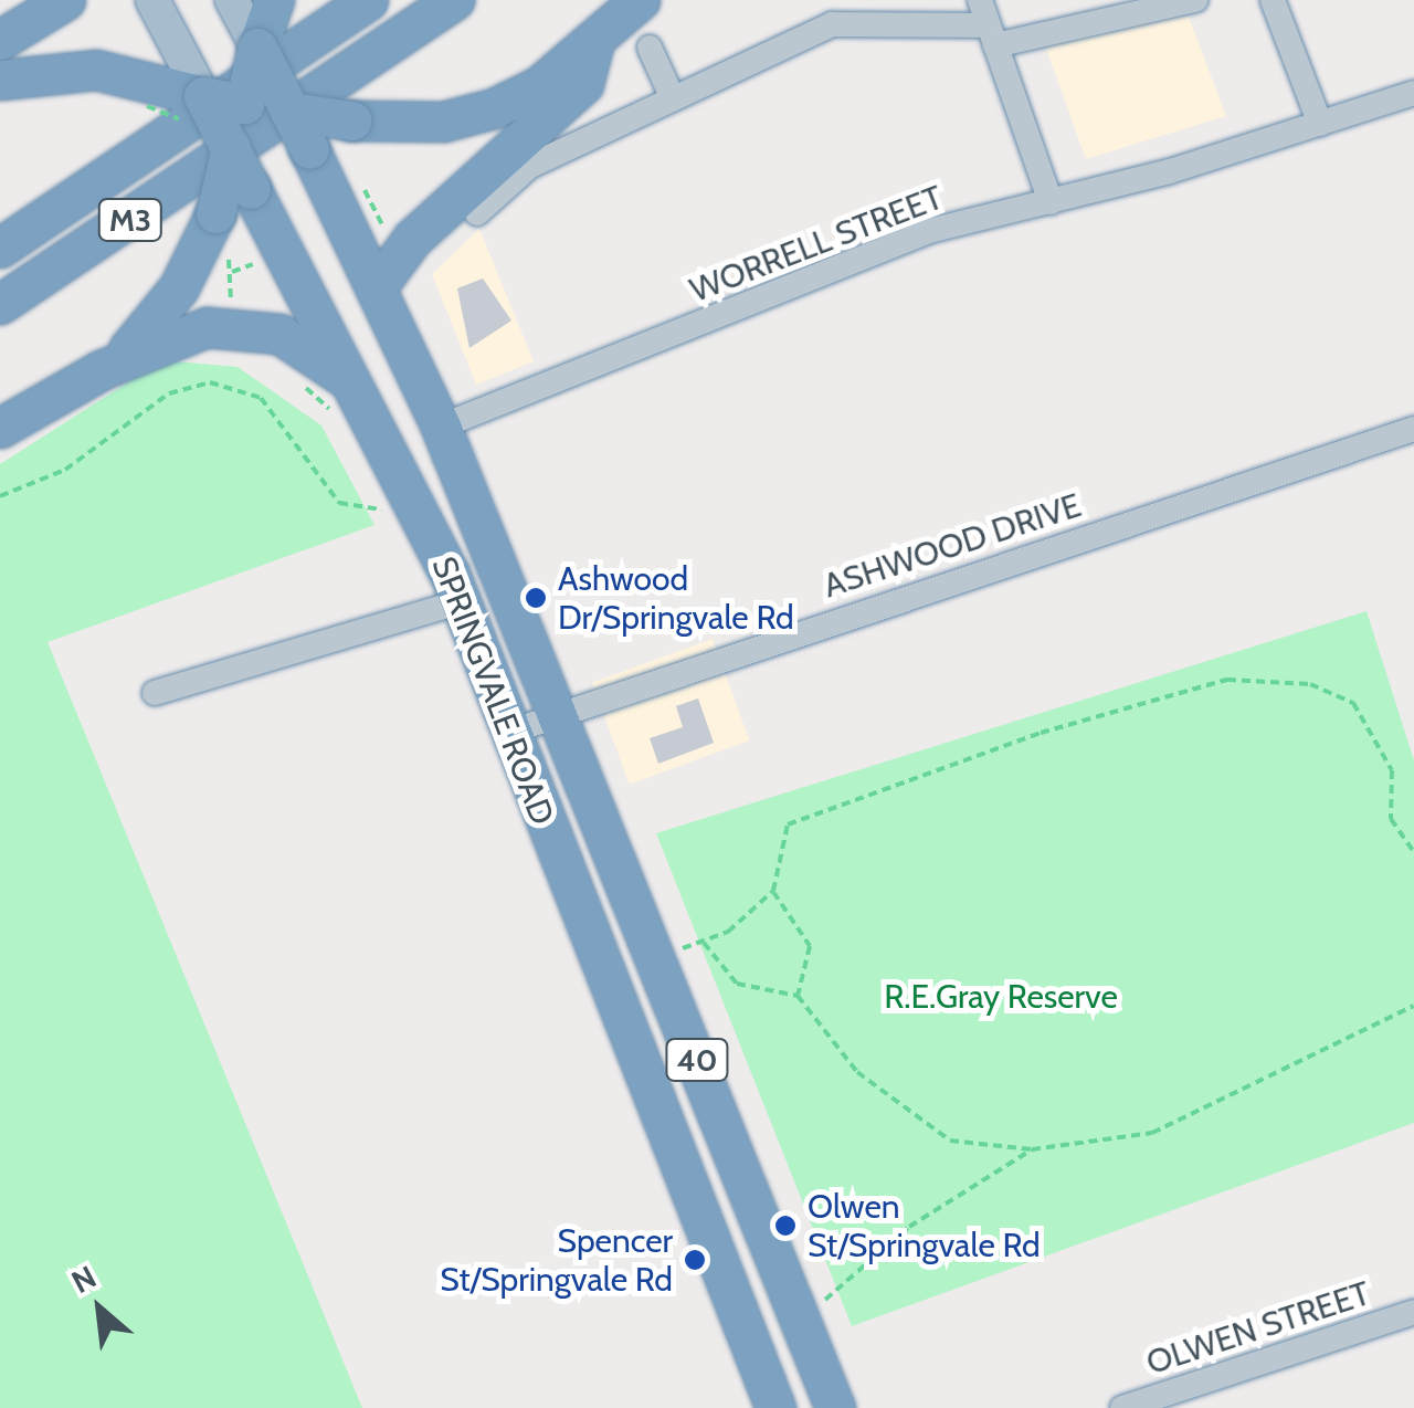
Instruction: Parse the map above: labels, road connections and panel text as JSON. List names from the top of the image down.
{
  "streets": {
    "highway": ["M3", "SPRINGVALE ROAD", "40"],
    "street": ["WORRELL STREET", "ASHWOOD DRIVE", "OLWEN STREET"]
  },
  "crossings": [
    ["M3", "SPRINGVALE ROAD"],
    ["WORRELL STREET", "SPRINGVALE ROAD"],
    ["ASHWOOD DRIVE", "SPRINGVALE ROAD"]
  ],
  "parks": ["R.E.Gray Reserve"],
  "places": ["Ashwood Dr/Springvale Rd", "Olwen St/Springvale Rd", "Spencer St/Springvale Rd"],
  "north": "top left"
}
